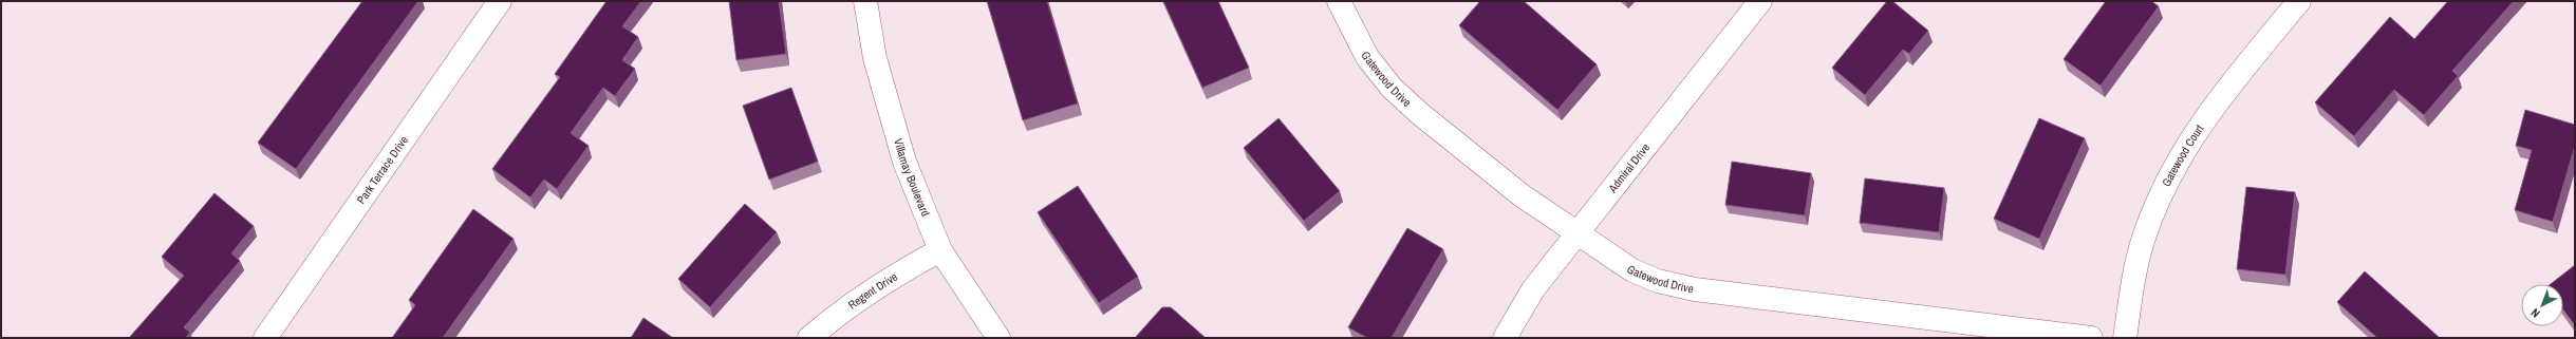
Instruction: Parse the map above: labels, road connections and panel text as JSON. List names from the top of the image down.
{
  "streets": {
    "street": [
      "Gatewood Drive",
      "Gatewood Court",
      "Admiral Drive",
      "Park Terrace Drive",
      "Villamay Boulevard",
      "Regent Drive"
    ]
  },
  "crossings": [
    ["Gatewood Drive", "Admiral Drive"],
    ["Villamay Boulevard", "Regent Drive"]
  ],
  "north": "bottom left"
}
